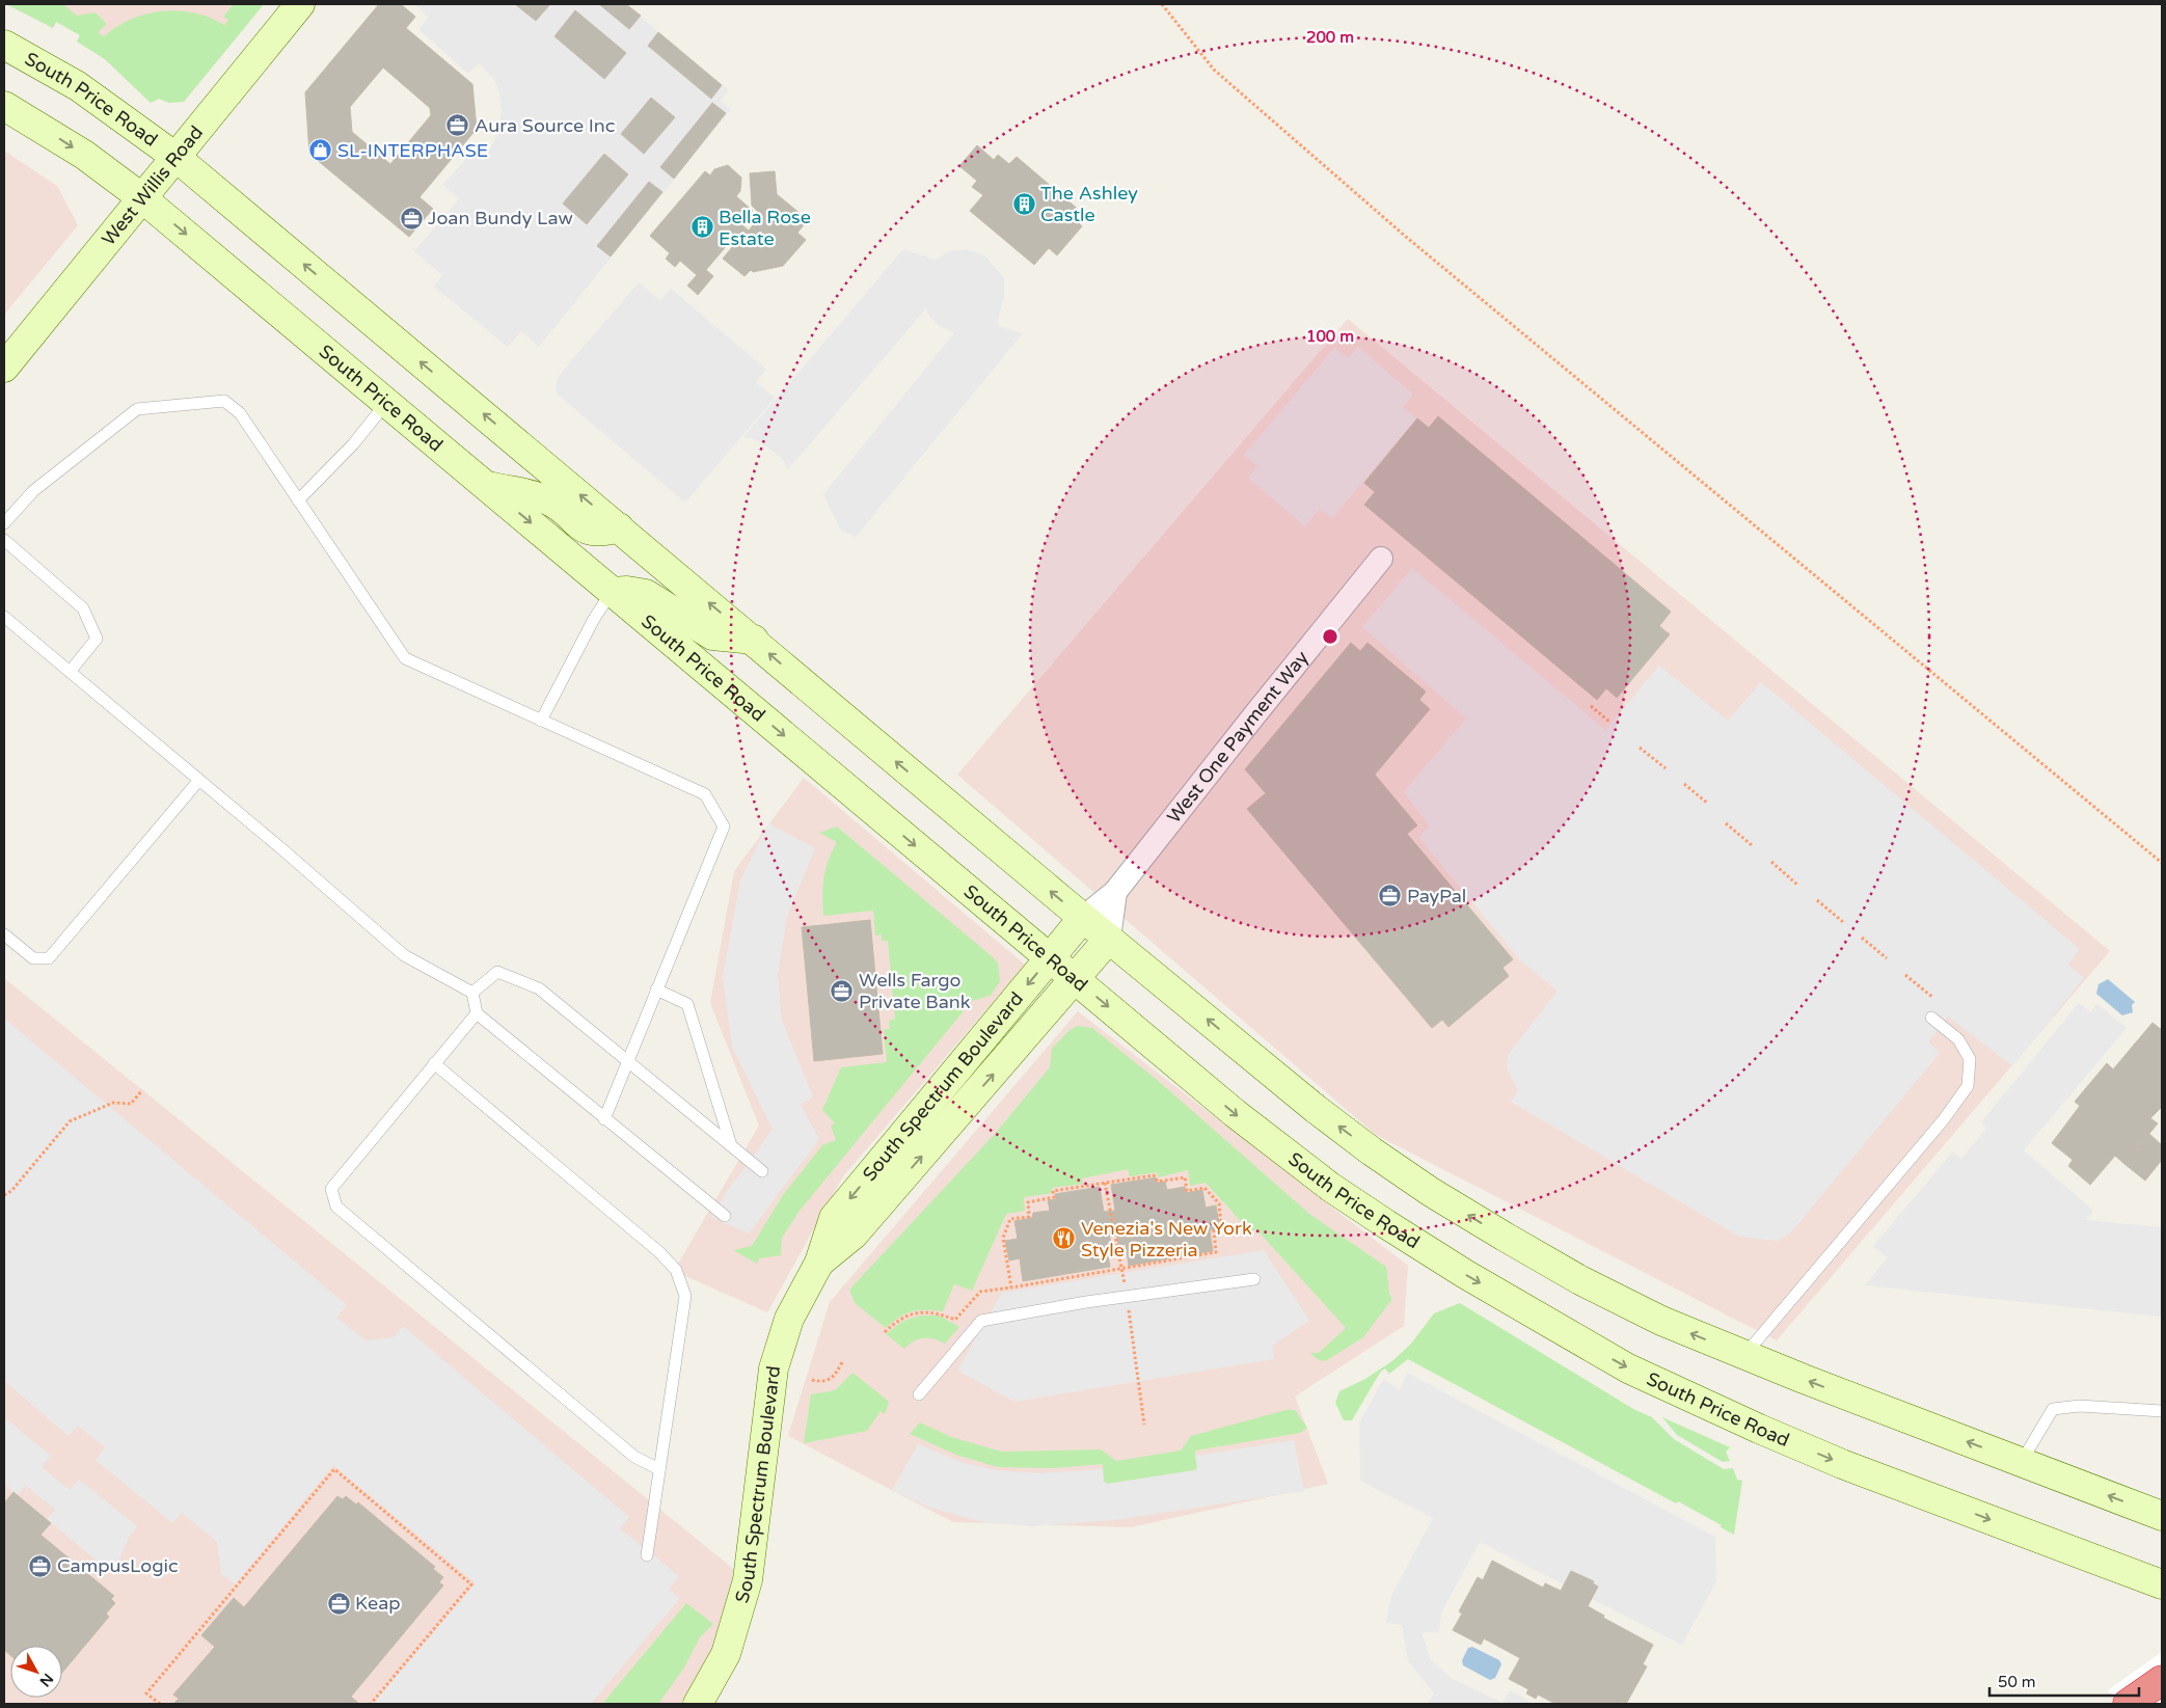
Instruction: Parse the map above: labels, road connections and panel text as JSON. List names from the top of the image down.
{
  "streets": {
    "main road": ["South Price Road", "West Willis Road", "South Spectrum Boulevard"],
    "street": ["West One Payment Way"]
  },
  "crossings": [
    ["South Price Road", "West Willis Road"],
    ["South Price Road", "West One Payment Way"],
    ["South Price Road", "South Spectrum Boulevard"],
    ["West One Payment Way", "South Spectrum Boulevard"]
  ],
  "places": {
    "office": [
      "Aura Source Inc",
      "Joan Bundy Law",
      "PayPal",
      "Wells Fargo Private Bank",
      "CampusLogic",
      "Keap"
    ],
    "shop": ["SL-INTERPHASE"],
    "building": ["The Ashley Castle", "Bella Rose Estate"],
    "restaurant": ["Venezia's New York Style Pizzeria"]
  },
  "scale_bar": "50 m",
  "north": "bottom right",
  "rings": ["200 m", "100 m"]
}
